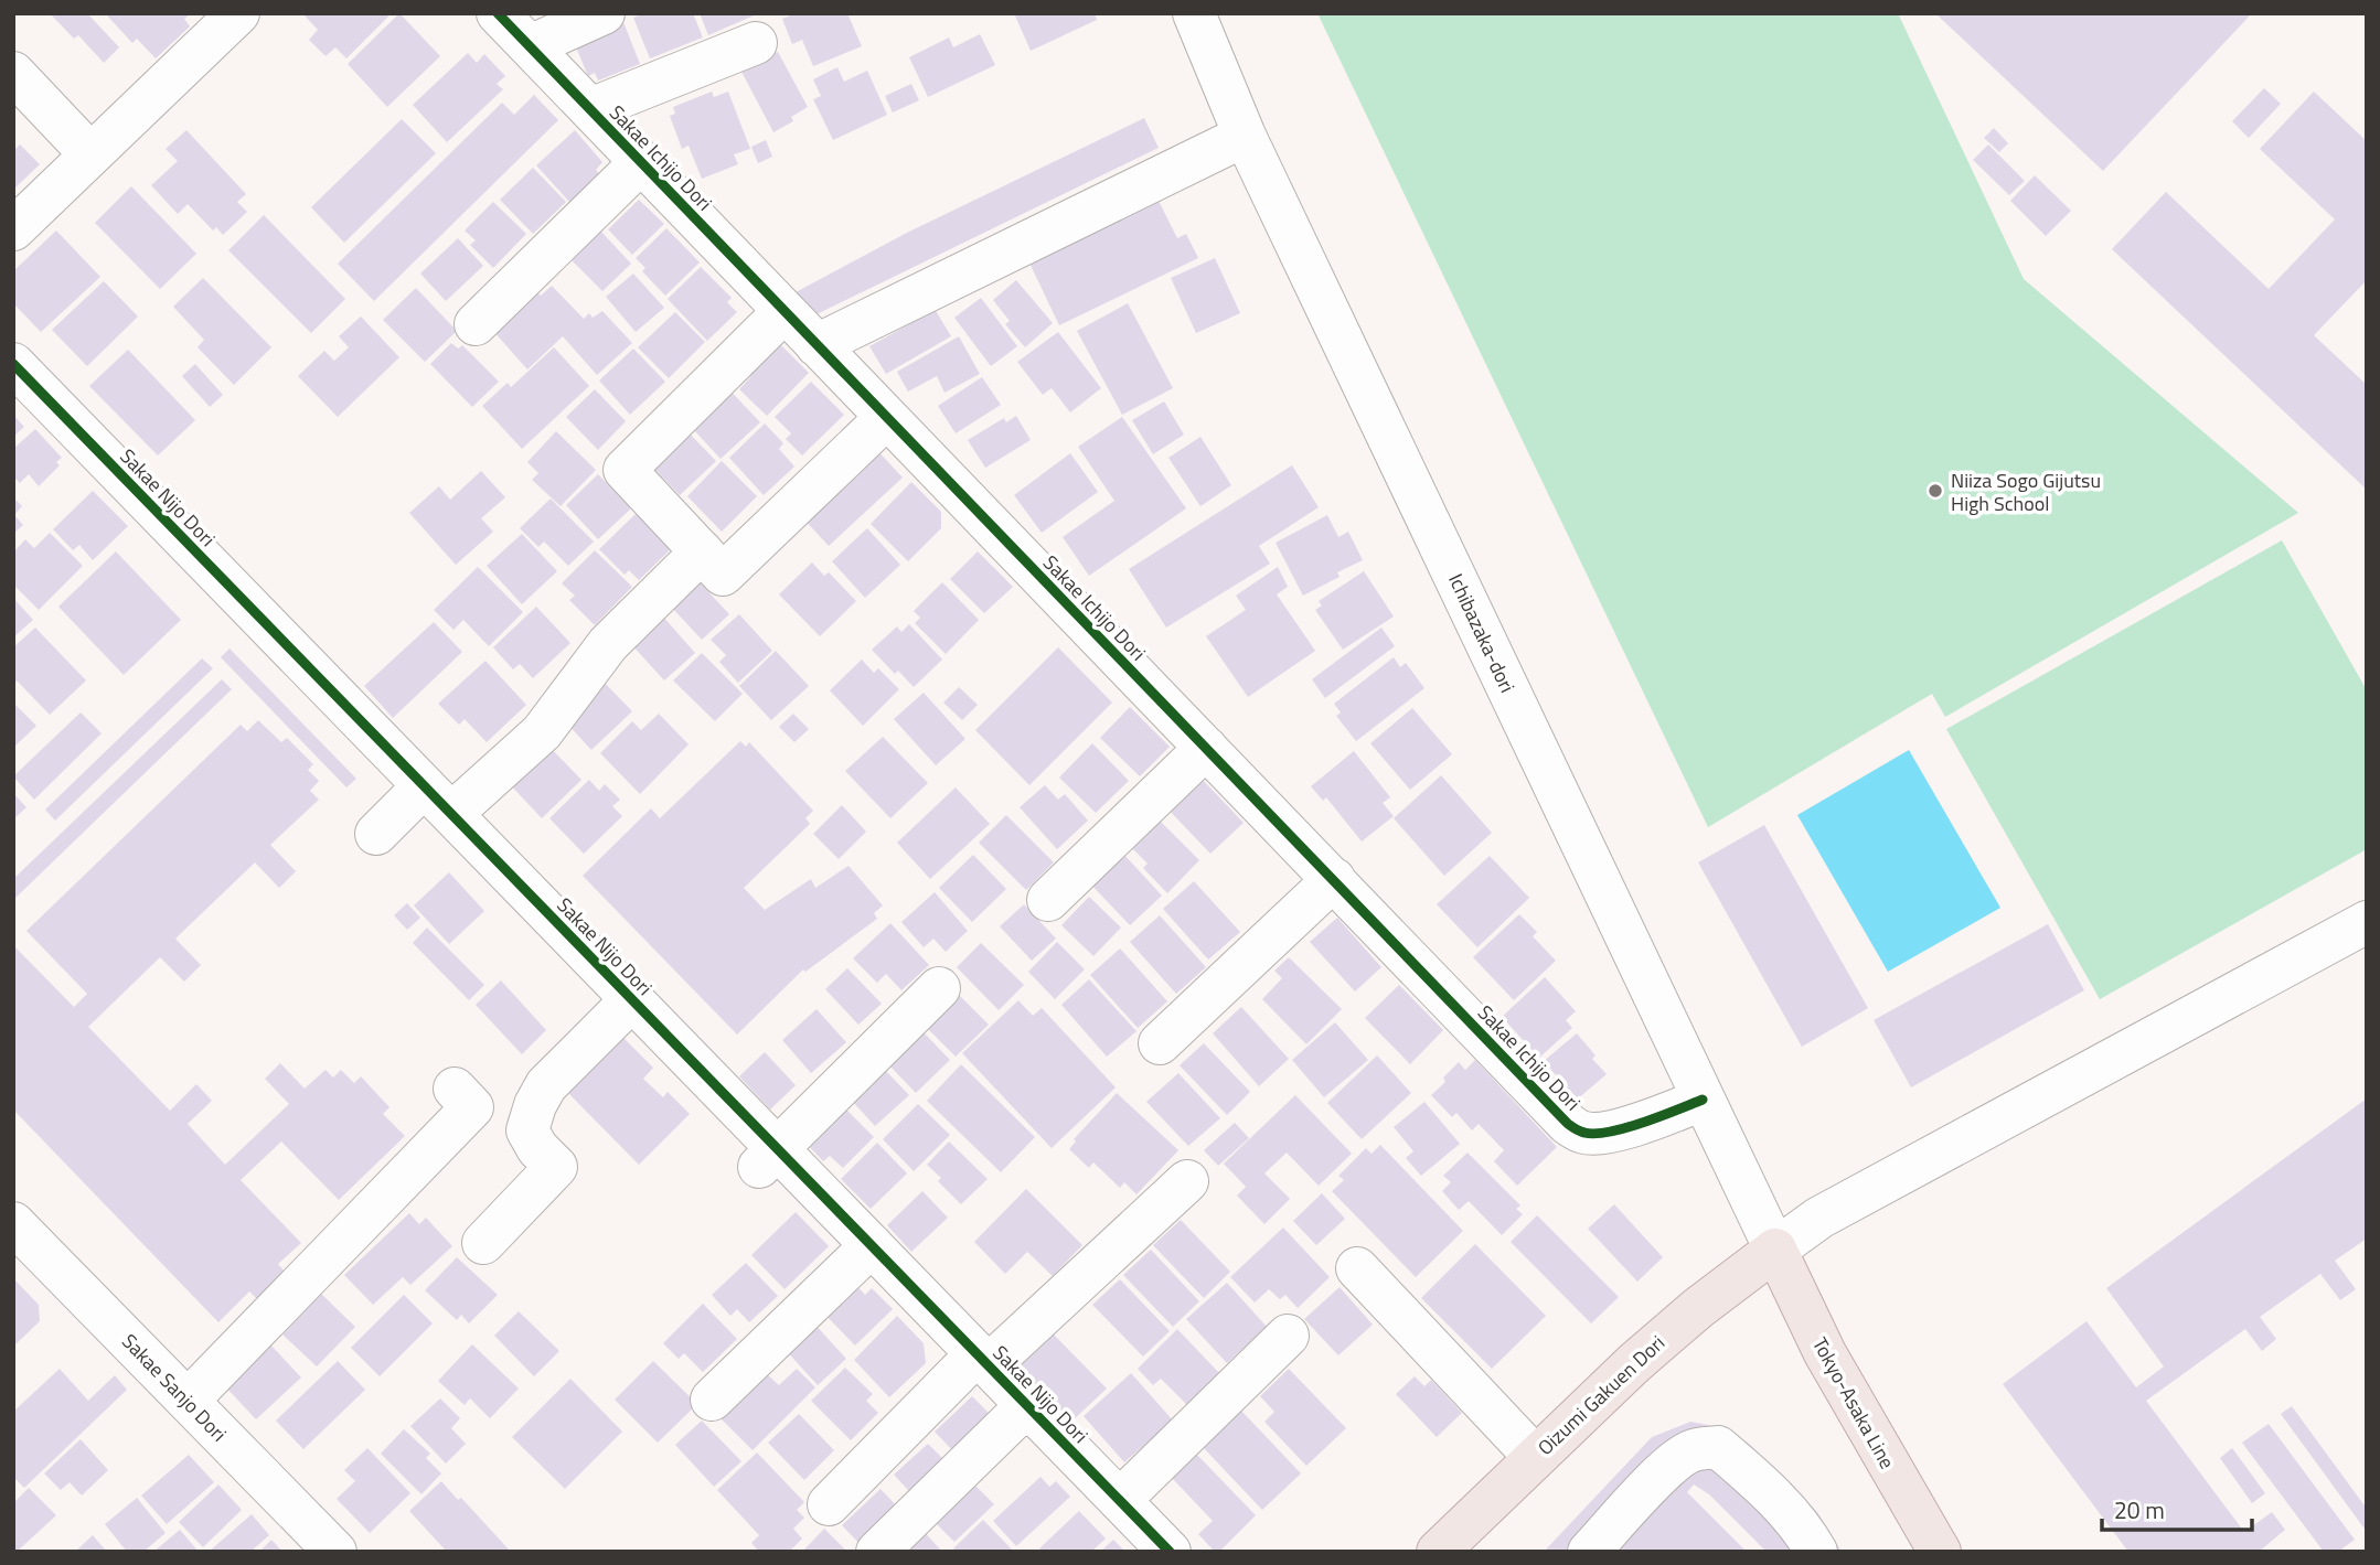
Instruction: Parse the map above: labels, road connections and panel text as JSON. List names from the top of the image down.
{
  "streets": {
    "main road": ["Oizumi Gakuen Dori", "Tokyo-Asaka Line"],
    "street": [
      "Sakae Ichijo Dori",
      "Sakae Nijo Dori",
      "Ichibazaka-dori",
      "Sakae Sanjo Dori"
    ]
  },
  "crossings": [
    ["Sakae Ichijo Dori", "Ichibazaka-dori"],
    ["Ichibazaka-dori", "Oizumi Gakuen Dori"],
    ["Ichibazaka-dori", "Tokyo-Asaka Line"],
    ["Oizumi Gakuen Dori", "Tokyo-Asaka Line"]
  ],
  "places": ["Niiza Sogo Gijutsu High School"],
  "scale_bar": "20 m"
}
